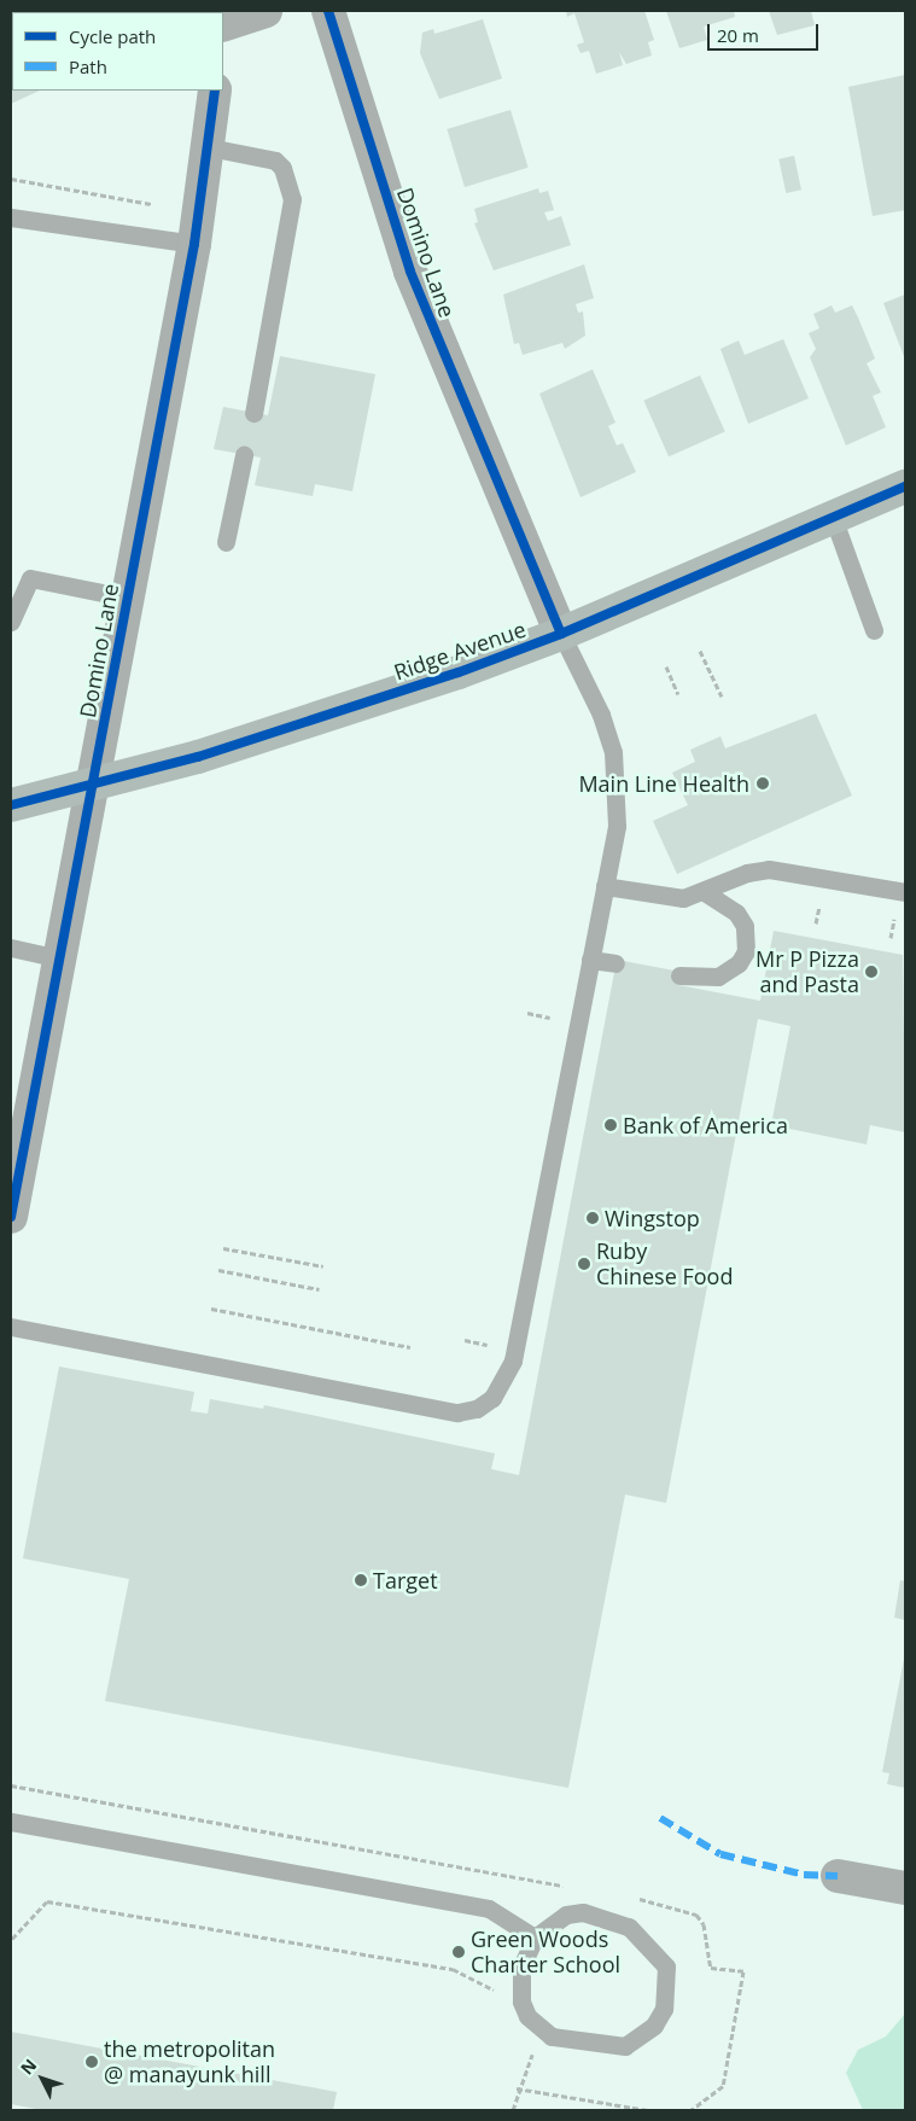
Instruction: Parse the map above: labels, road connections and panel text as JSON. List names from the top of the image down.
{
  "streets": {
    "main road": ["Ridge Avenue"],
    "street": ["Domino Lane"]
  },
  "crossings": [
    ["Domino Lane", "Ridge Avenue"]
  ],
  "places": [
    "Main Line Health",
    "Mr P Pizza and Pasta",
    "Bank of America",
    "Wingstop",
    "Ruby Chinese Food",
    "Target",
    "Green Woods Charter School",
    "the metropolitan @ manayunk hill"
  ],
  "legend": ["Cycle path", "Path"],
  "scale_bar": "20 m",
  "north": "top left"
}
